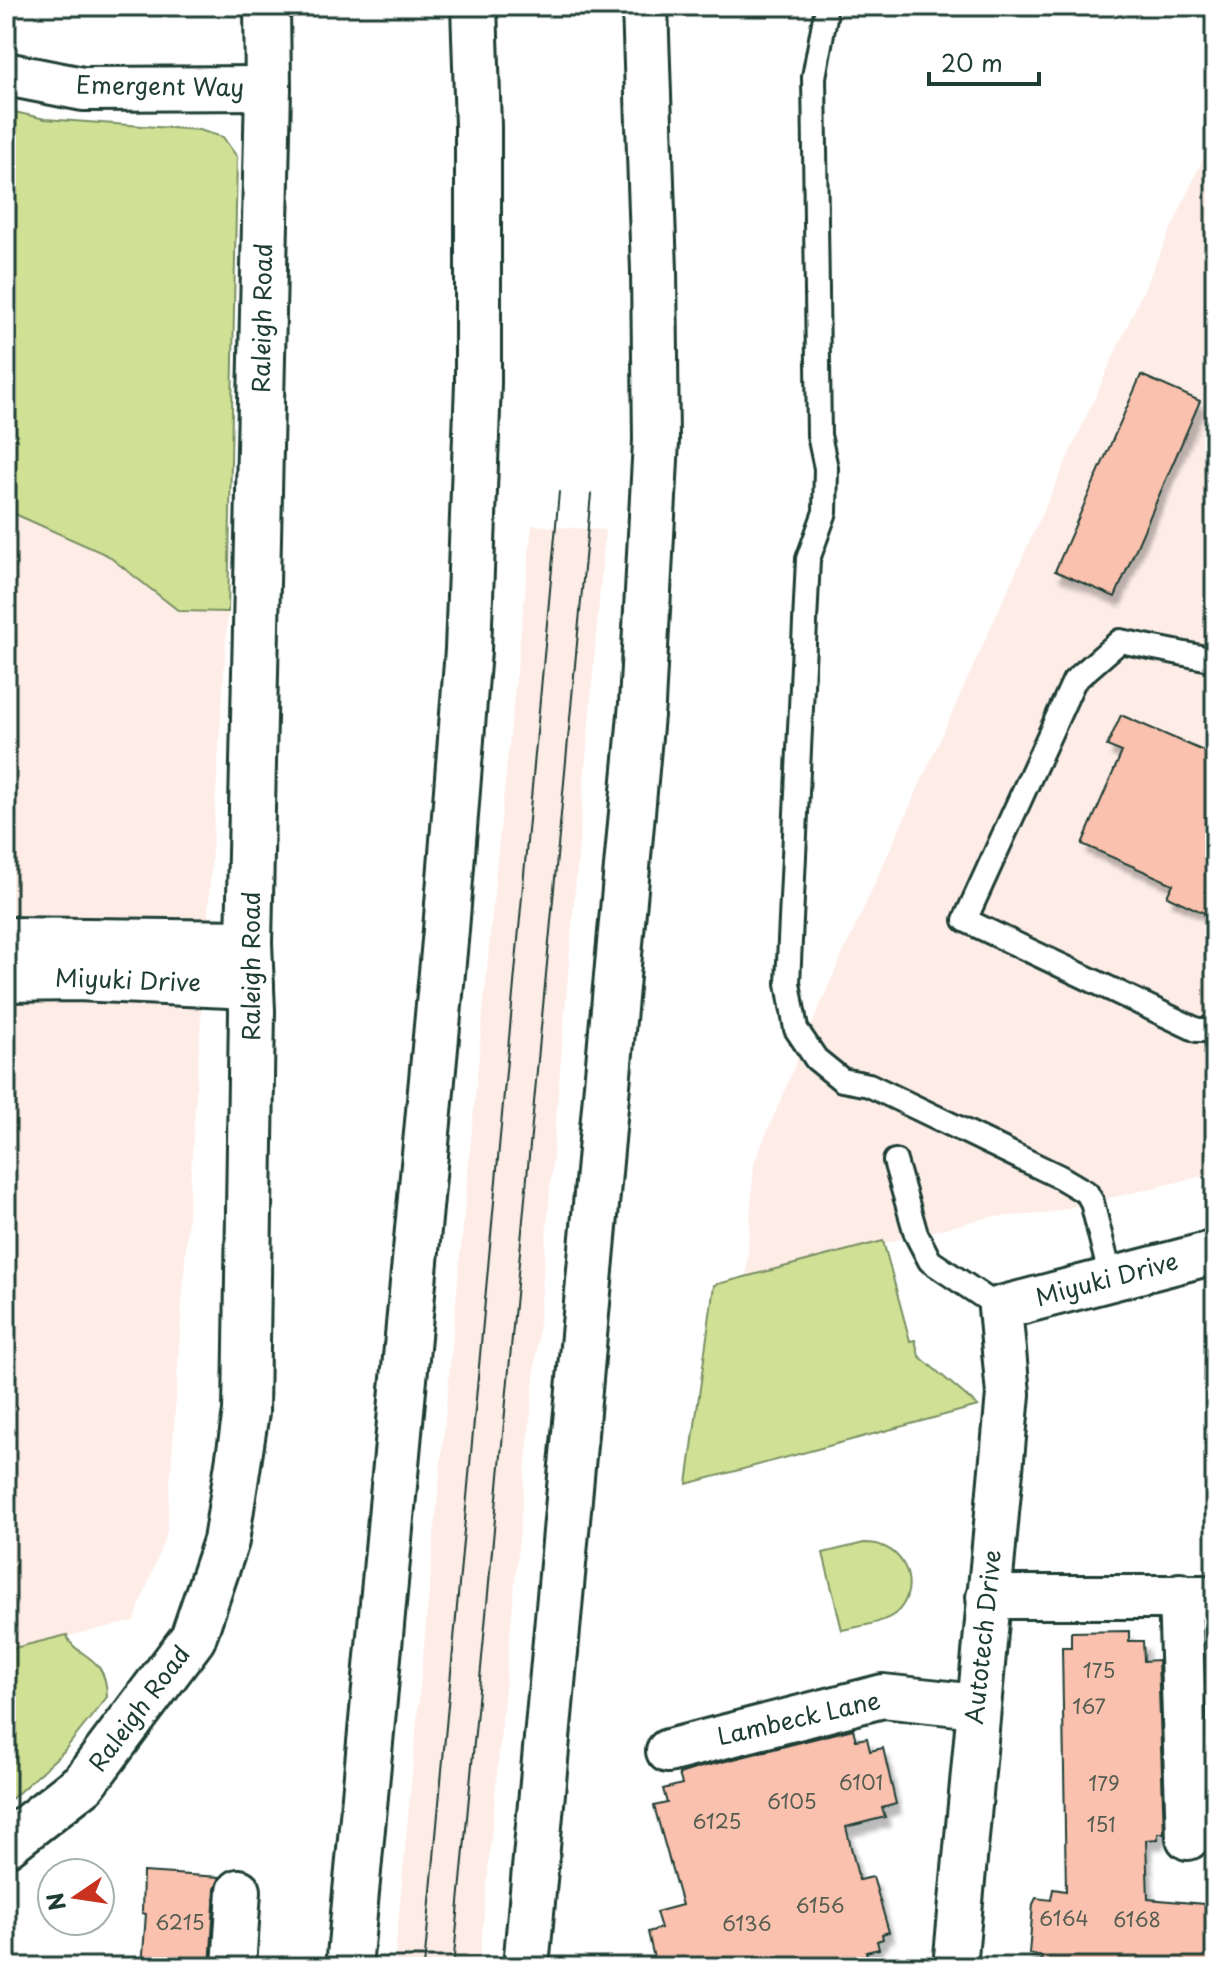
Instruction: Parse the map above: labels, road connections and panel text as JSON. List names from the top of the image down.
{
  "streets": {
    "main road": ["Raleigh Road", "Miyuki Drive"],
    "street": ["Emergent Way", "Autotech Drive", "Lambeck Lane"]
  },
  "crossings": [
    ["Emergent Way", "Raleigh Road"],
    ["Raleigh Road", "Miyuki Drive"],
    ["Miyuki Drive", "Autotech Drive"],
    ["Autotech Drive", "Lambeck Lane"]
  ],
  "house_numbers": [
    "175",
    "167",
    "6101",
    "179",
    "6105",
    "6125",
    "151",
    "6156",
    "6164",
    "6168",
    "6215",
    "6136"
  ],
  "scale_bar": "20 m",
  "north": "left"
}
